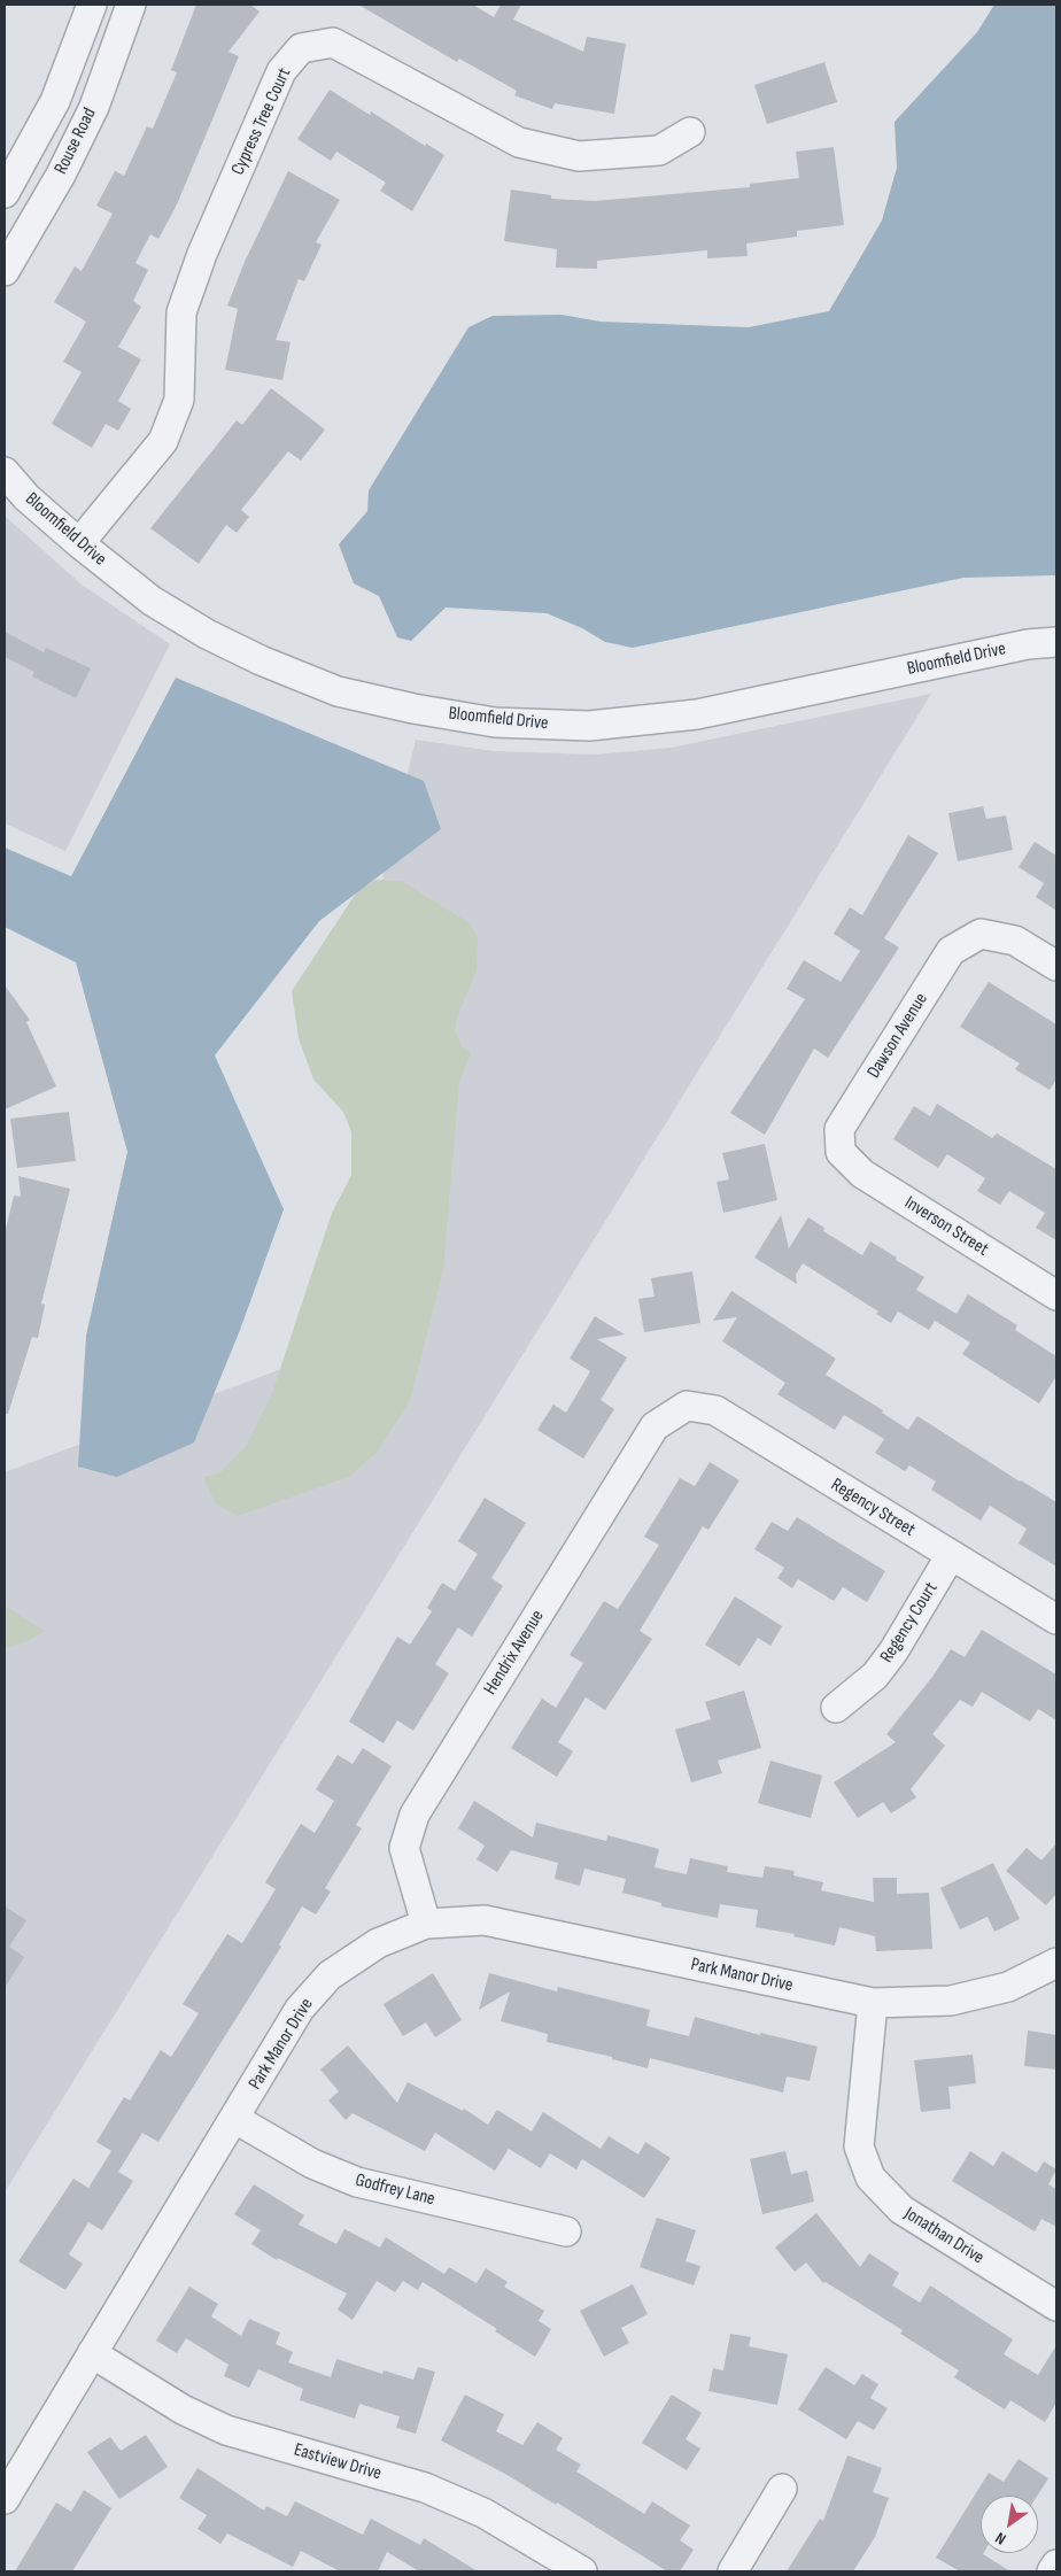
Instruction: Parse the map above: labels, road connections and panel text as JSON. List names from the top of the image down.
{
  "streets": {
    "street": [
      "Cypress Tree Court",
      "Rouse Road",
      "Bloomfield Drive",
      "Dawson Avenue",
      "Inverson Street",
      "Regency Street",
      "Regency Court",
      "Hendrix Avenue",
      "Park Manor Drive",
      "Godfrey Lane",
      "Jonathan Drive",
      "Eastview Drive"
    ]
  },
  "crossings": [
    ["Cypress Tree Court", "Bloomfield Drive"],
    ["Dawson Avenue", "Inverson Street"],
    ["Regency Street", "Regency Court"],
    ["Regency Street", "Hendrix Avenue"],
    ["Hendrix Avenue", "Park Manor Drive"],
    ["Park Manor Drive", "Godfrey Lane"],
    ["Park Manor Drive", "Jonathan Drive"],
    ["Park Manor Drive", "Eastview Drive"]
  ],
  "north": "bottom left"
}
